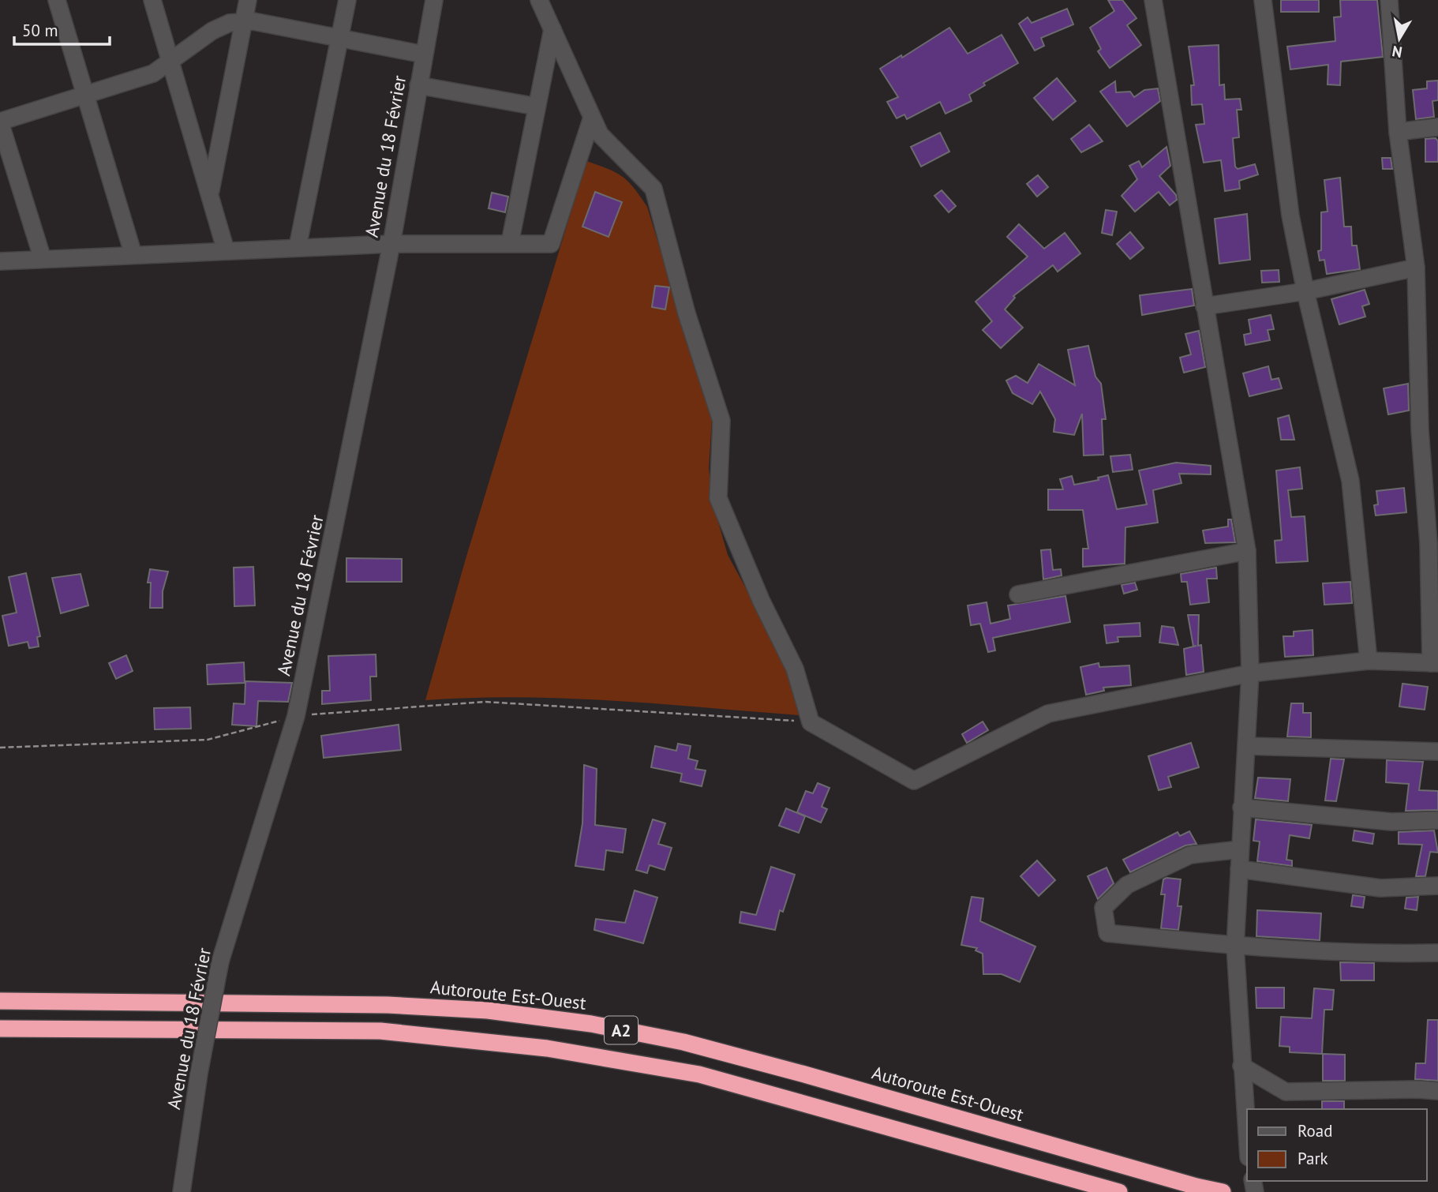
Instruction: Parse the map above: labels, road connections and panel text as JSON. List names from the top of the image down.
{
  "streets": {
    "highway": ["Autoroute Est-Ouest", "A2"],
    "street": ["Avenue du 18 Février"]
  },
  "legend": ["Road", "Park"],
  "scale_bar": "50 m",
  "north": "bottom"
}
